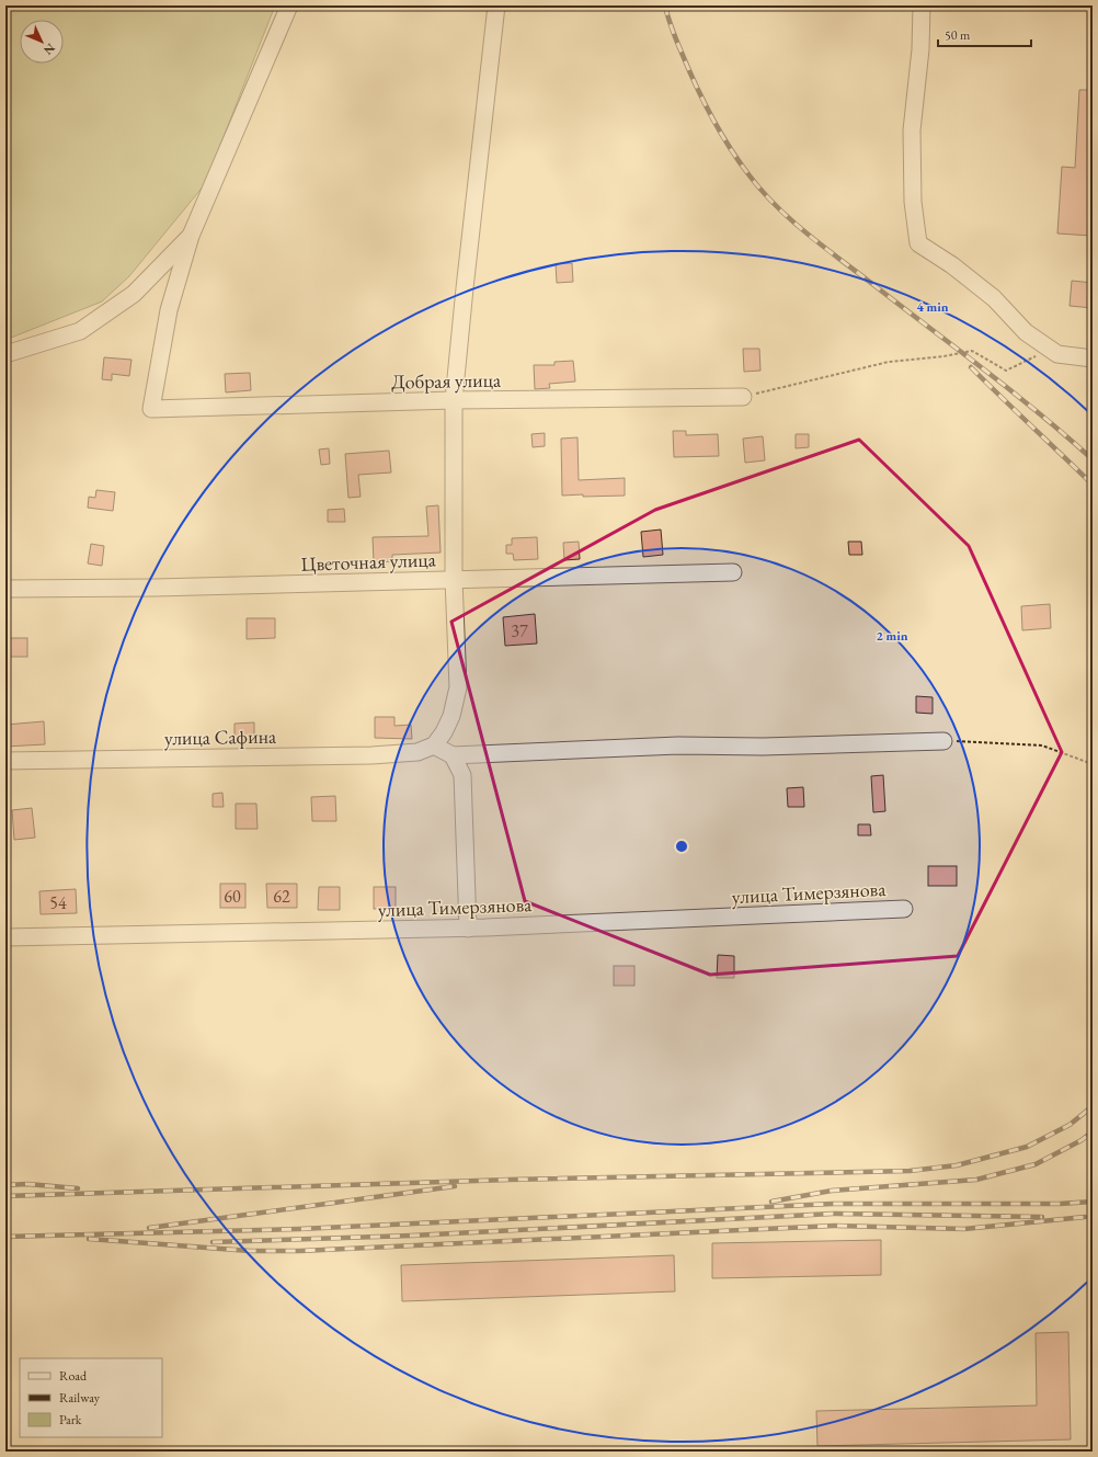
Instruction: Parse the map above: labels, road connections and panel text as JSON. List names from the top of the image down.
{
  "streets": {
    "street": [
      "Добрая улица",
      "Цветочная улица",
      "улица Сафина",
      "улица Тимерзянова"
    ]
  },
  "house_numbers": [
    "37",
    "60",
    "62",
    "54"
  ],
  "legend": ["Road", "Railway", "Park"],
  "scale_bar": "50 m",
  "north": "bottom right",
  "rings": ["4 min", "2 min"]
}
